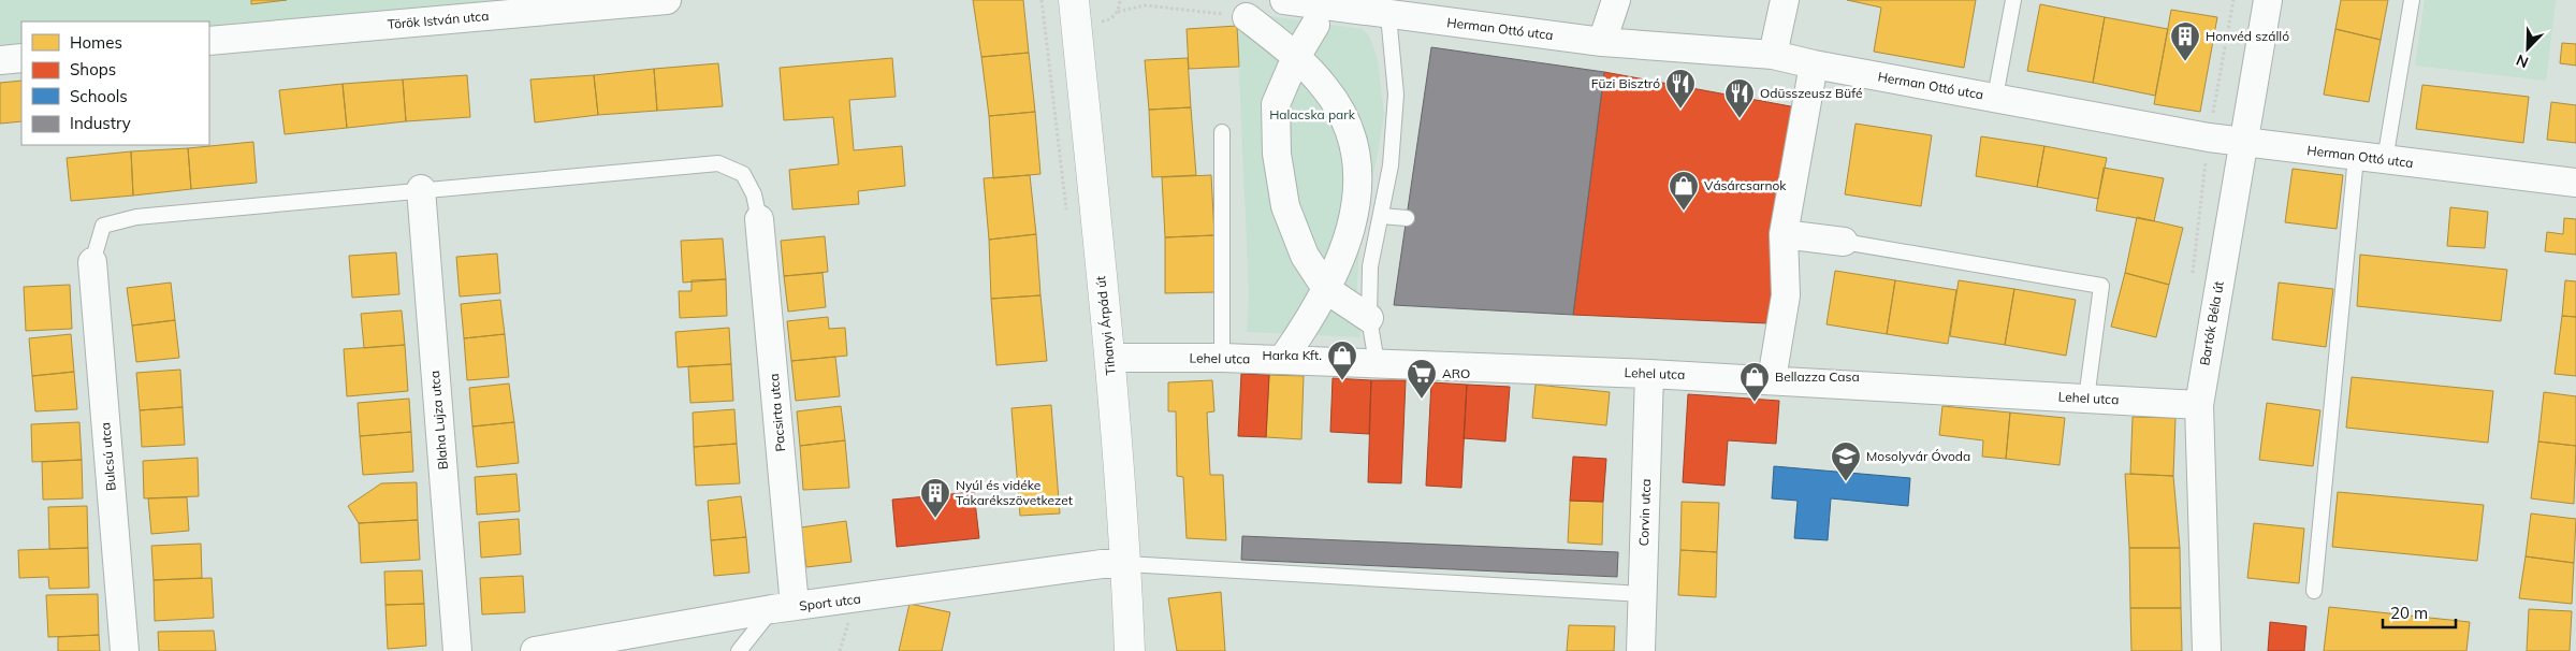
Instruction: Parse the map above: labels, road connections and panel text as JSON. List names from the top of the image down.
{
  "streets": {
    "street": [
      "Török István utca",
      "Herman Ottó utca",
      "Bartók Béla út",
      "Tihanyi Árpád út",
      "Lehel utca",
      "Pacsirta utca",
      "Blaha Lujza utca",
      "Bulcsú utca",
      "Corvin utca",
      "Sport utca"
    ]
  },
  "crossings": [
    ["Herman Ottó utca", "Bartók Béla út"],
    ["Bartók Béla út", "Lehel utca"],
    ["Tihanyi Árpád út", "Lehel utca"],
    ["Tihanyi Árpád út", "Sport utca"],
    ["Lehel utca", "Corvin utca"],
    ["Pacsirta utca", "Sport utca"]
  ],
  "parks": ["Halacska park"],
  "places": {
    "building": ["Honvéd szálló", "Nyúl és vidéke Takarékszövetkezet"],
    "restaurant": ["Füzi Bisztró", "Odüsszeusz Büfé"],
    "shop": ["Vásárcsarnok", "Harka Kft.", "Bellazza Casa"],
    "supermarket": ["ARO"],
    "school or university": ["Mosolyvár Óvoda"]
  },
  "legend": [
    "Homes",
    "Shops",
    "Schools",
    "Industry"
  ],
  "scale_bar": "20 m",
  "north": "bottom left"
}
